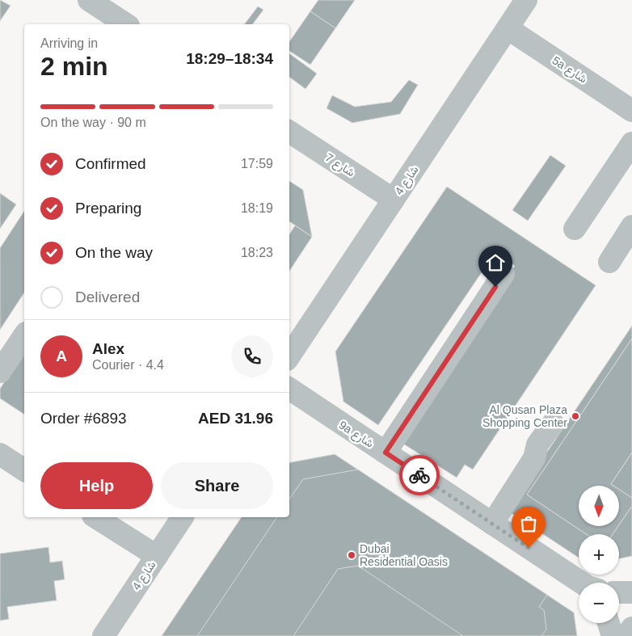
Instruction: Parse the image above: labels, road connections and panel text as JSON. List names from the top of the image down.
{
  "streets": {
    "street": [
      "5a شارع",
      "شارع 7",
      "شارع 4",
      "9a شارع"
    ]
  },
  "crossings": [
    ["5a شارع", "شارع 4"],
    ["شارع 7", "شارع 4"]
  ],
  "places": ["Al Qusan Plaza Shopping Center", "Dubai Residential Oasis"],
  "north": "bottom",
  "page": {
    "heading": ["2 min", "Arriving in", "18:29–18:34"],
    "panel": [
      "Alex",
      "Courier · 4.4",
      "Order #6893",
      "AED 31.96"
    ],
    "bar": "On the way · 90 m",
    "list": [
      ["Confirmed", "17:59"],
      ["Preparing", "18:19"],
      ["On the way", "18:23"],
      "Delivered"
    ],
    "round": "A",
    "buttons": ["Help", "Share"],
    "map_buttons": ["+", "−"]
  }
}
